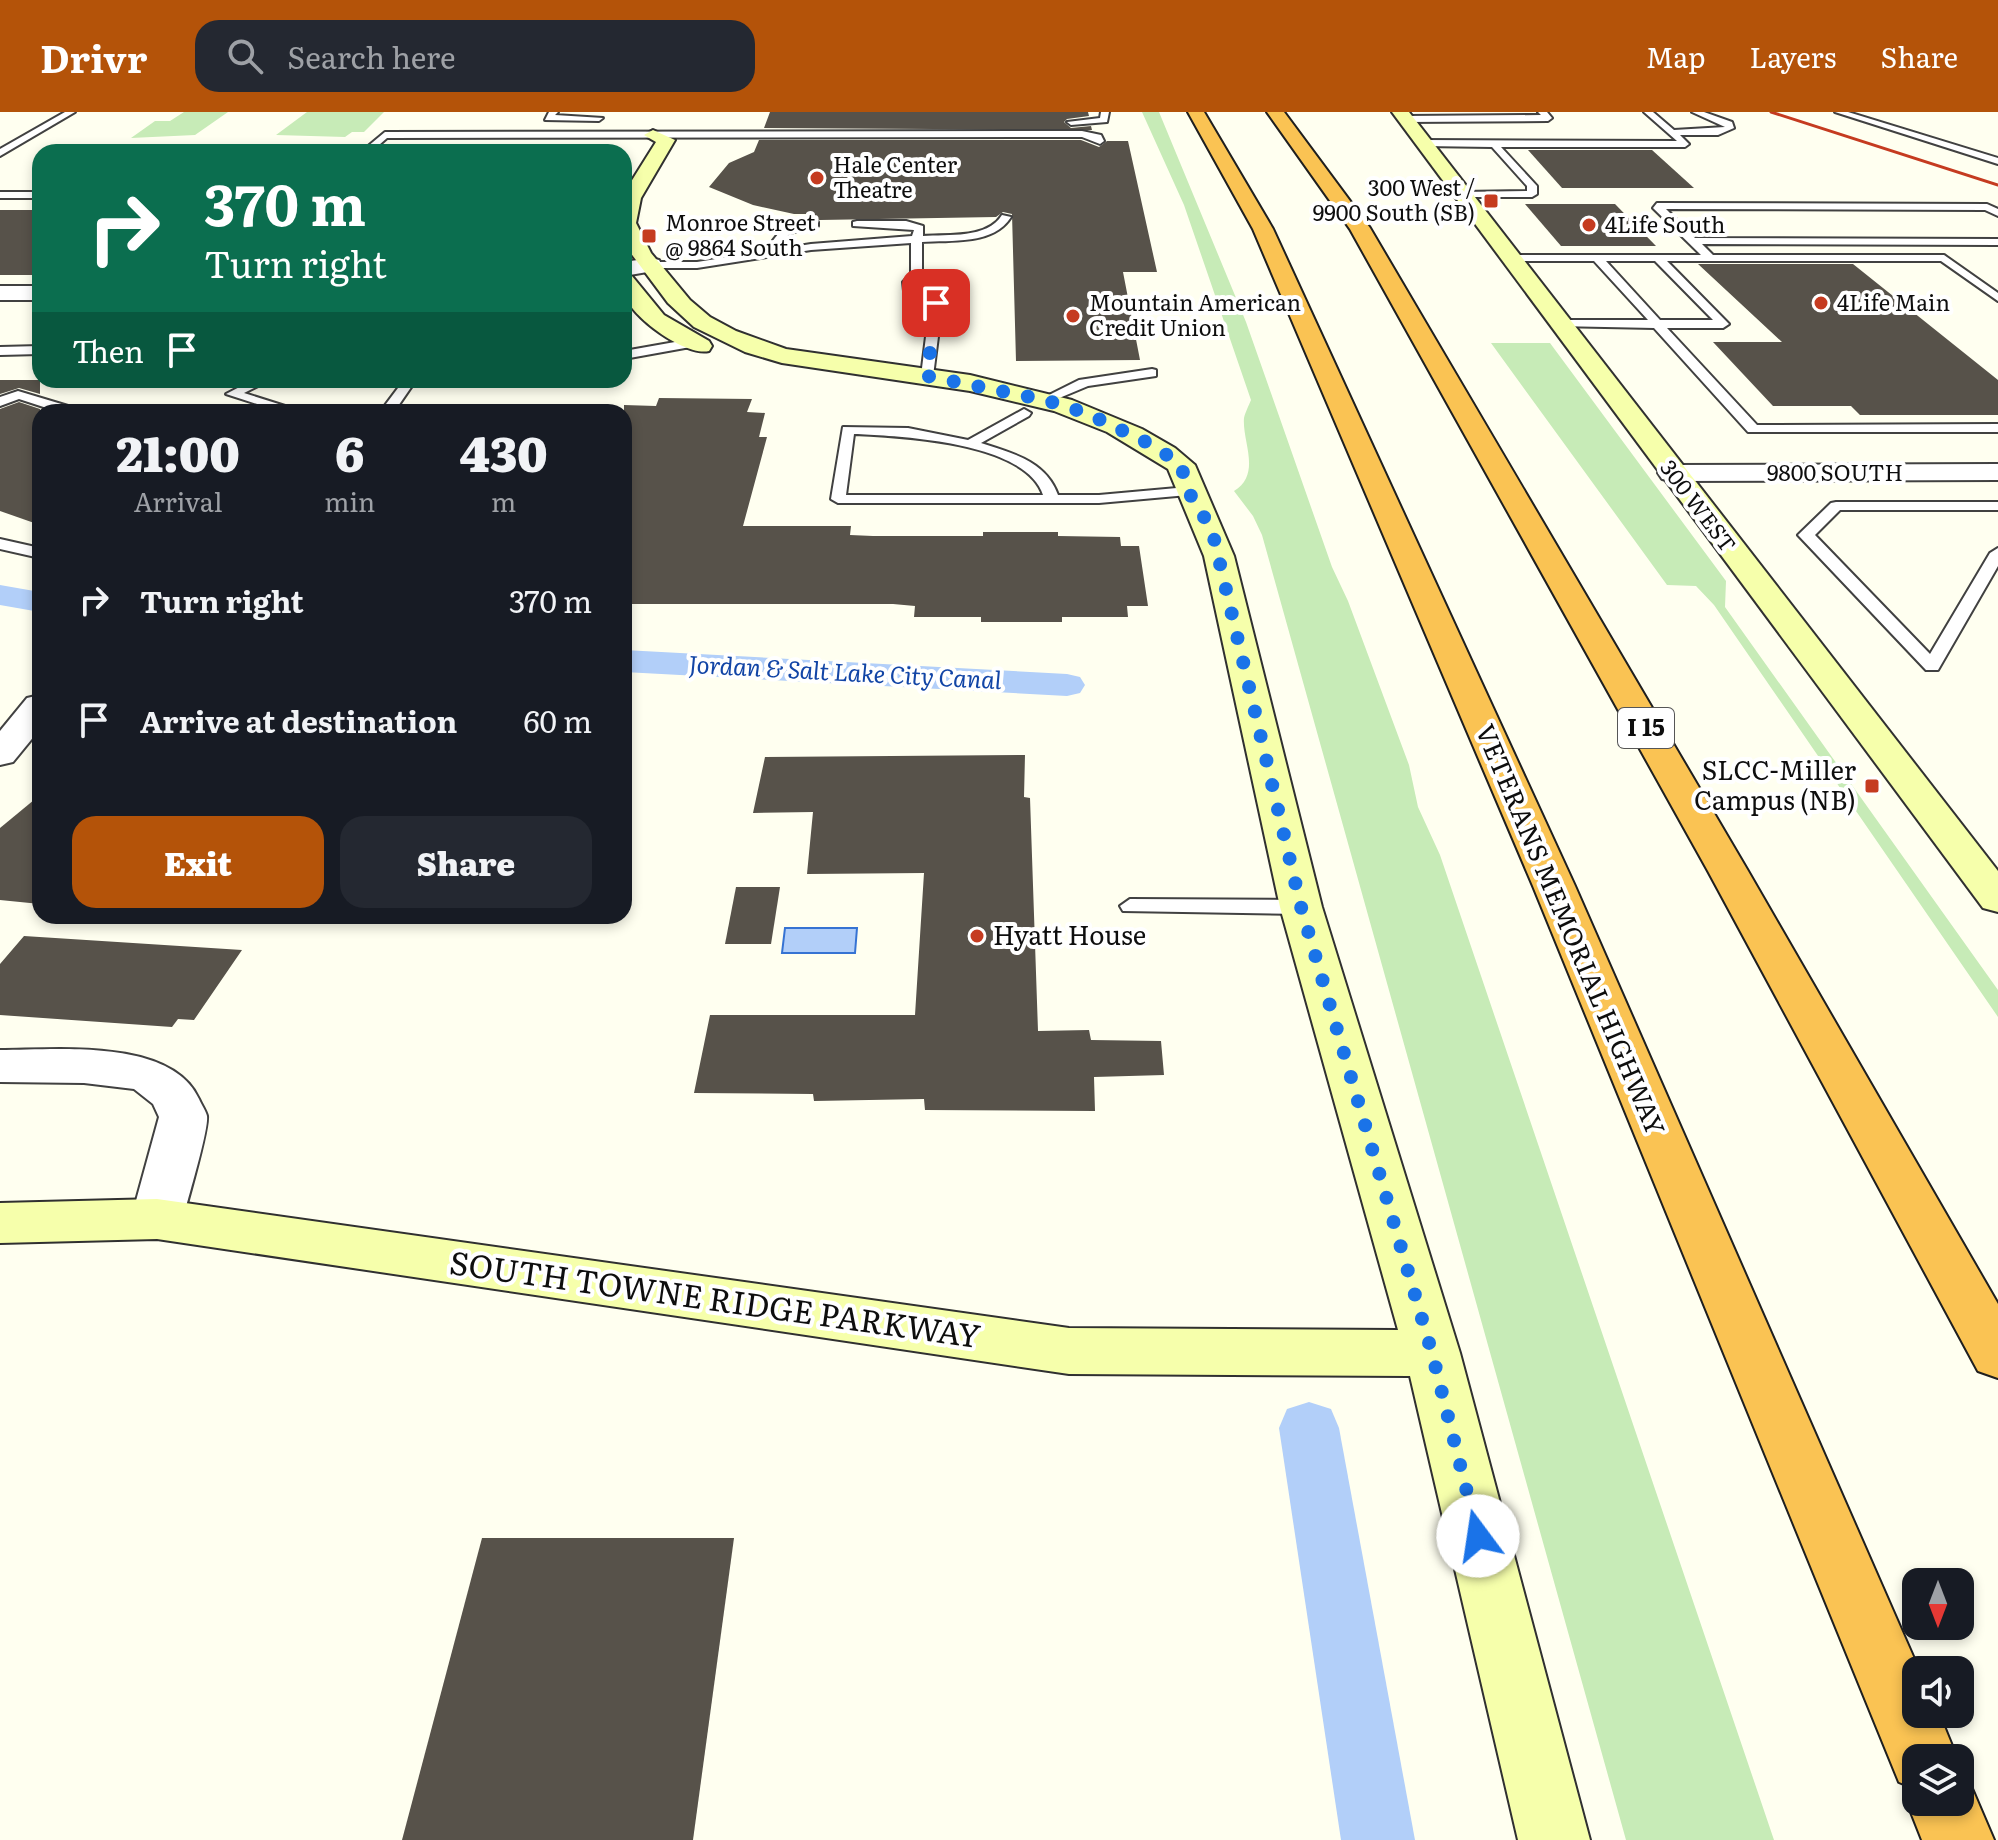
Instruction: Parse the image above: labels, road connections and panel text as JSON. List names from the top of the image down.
{
  "streets": {
    "highway": ["I 15", "VETERANS MEMORIAL HIGHWAY"],
    "street": ["9800 SOUTH", "300 WEST", "SOUTH TOWNE RIDGE PARKWAY"]
  },
  "crossings": [
    ["9800 SOUTH", "300 WEST"]
  ],
  "water": ["Jordan & Salt Lake City Canal"],
  "places": {
    "other": [
      "Hale Center Theatre",
      "4Life South",
      "4Life Main",
      "Mountain American Credit Union",
      "Hyatt House"
    ],
    "transit": ["300 West / 9900 South (SB)", "Monroe Street @ 9864 South", "SLCC-Miller Campus (NB)"]
  },
  "north": "bottom",
  "page": {
    "header": "Drivr",
    "search": "Search here",
    "nav": ["Map", "Layers", "Share"],
    "turn": ["370 m", "Turn right"],
    "then": "Then",
    "eta": [
      "21:00",
      "Arrival",
      "6",
      "min",
      "430",
      "m"
    ],
    "list": [
      {
        "name": "Turn right",
        "value": "370 m"
      },
      {
        "name": "Arrive at destination",
        "value": "60 m"
      }
    ],
    "buttons": ["Exit", "Share"]
  }
}
